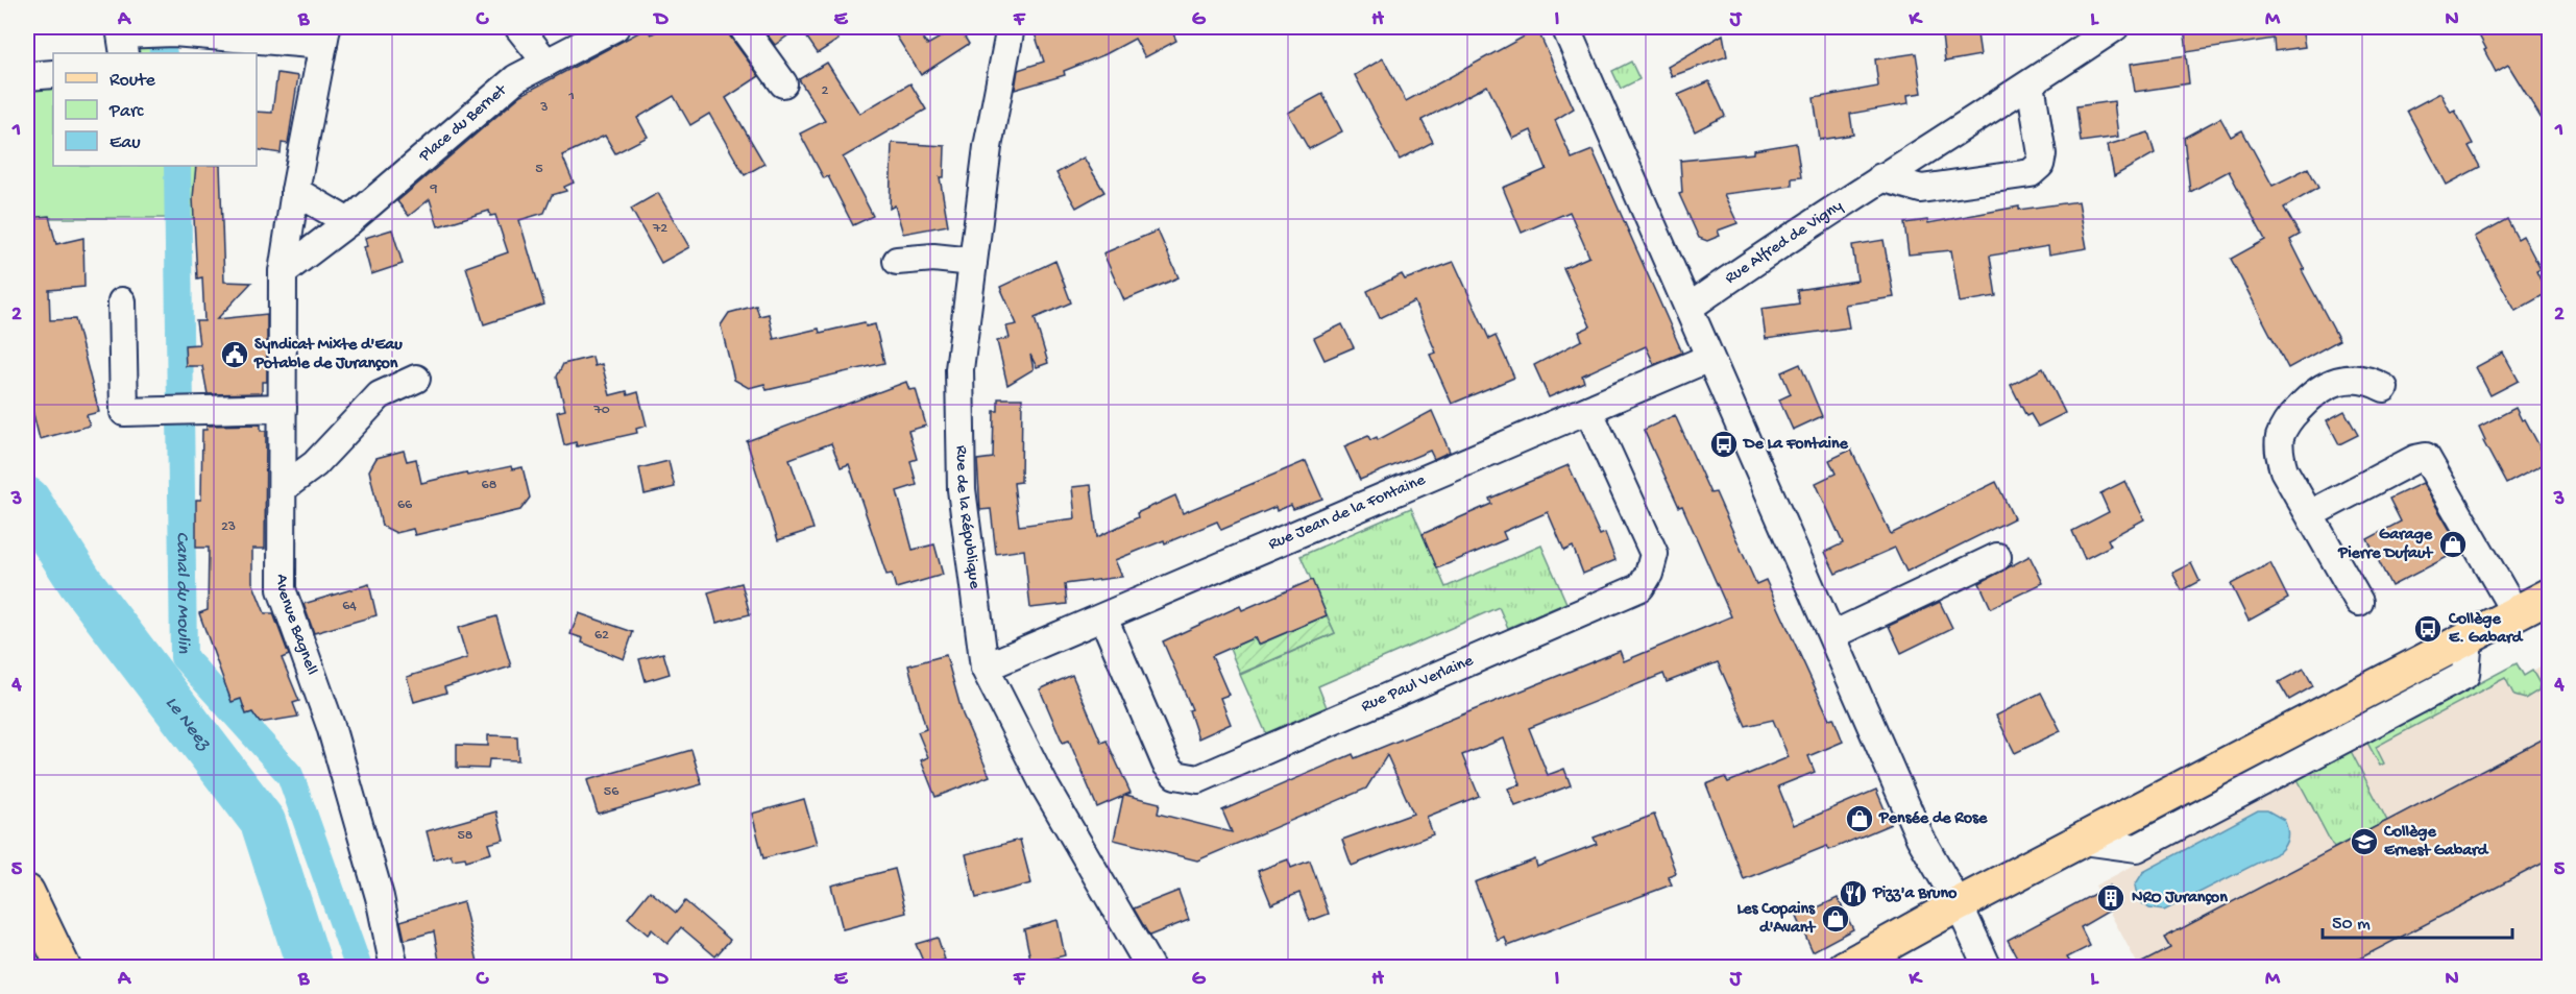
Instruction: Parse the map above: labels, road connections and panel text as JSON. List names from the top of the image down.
{
  "streets": {
    "street": [
      "Place du Bernet",
      "Rue Alfred de Vigny",
      "Rue Jean de la Fontaine",
      "Rue de la République",
      "Avenue Bagnell",
      "Rue Paul Verlaine"
    ]
  },
  "crossings": [
    ["Place du Bernet", "Avenue Bagnell"],
    ["Rue Jean de la Fontaine", "Rue de la République"],
    ["Rue Jean de la Fontaine", "Rue Paul Verlaine"]
  ],
  "water": ["Canal du Moulin", "Le Neez"],
  "places": {
    "public building": ["Syndicat Mixte d'Eau Potable de Jurançon"],
    "bus stop": ["De La Fontaine", "Collège E. Gabard"],
    "shop": ["Garage Pierre Dufaut", "Pensée de Rose", "Les Copains d'Avant"],
    "school or university": ["Collège Ernest Gabard"],
    "restaurant": ["Pizz'a Bruno"],
    "building": ["NRO Jurançon"]
  },
  "house_numbers": [
    "2",
    "1",
    "3",
    "5",
    "9",
    "72",
    "70",
    "68",
    "66",
    "23",
    "64",
    "62",
    "56",
    "58"
  ],
  "legend": ["Route", "Parc", "Eau"],
  "scale_bar": "50 m",
  "grid": {
    "columns": [
      "A",
      "B",
      "C",
      "D",
      "E",
      "F",
      "G",
      "H",
      "I",
      "J",
      "K",
      "L",
      "M",
      "N"
    ],
    "rows": [
      "1",
      "2",
      "3",
      "4",
      "5"
    ]
  }
}
